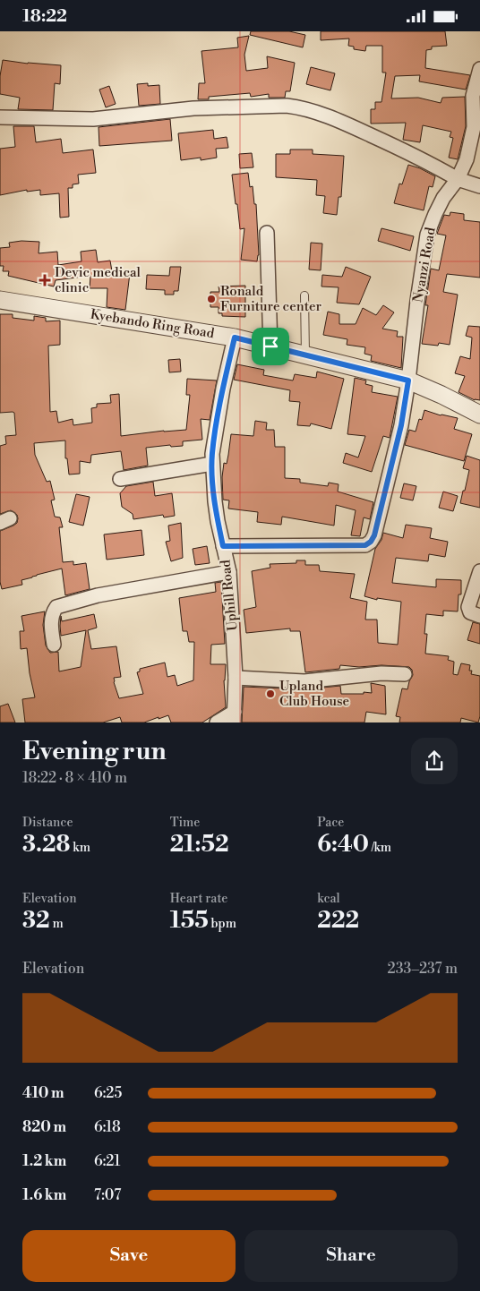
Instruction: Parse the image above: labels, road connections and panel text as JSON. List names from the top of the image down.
{
  "streets": {
    "street": ["Nyanzi Road", "Kyebando Ring Road", "Uphill Road"]
  },
  "crossings": [
    ["Nyanzi Road", "Kyebando Ring Road"],
    ["Nyanzi Road", "Uphill Road"],
    ["Kyebando Ring Road", "Uphill Road"]
  ],
  "places": {
    "health": ["Devic medical clinic"],
    "other": ["Ronald Furniture center", "Upland Club House"]
  },
  "page": {
    "status": "18:22",
    "heading": ["Evening run", "18:22 · 8 × 410 m"],
    "stats": [
      ["Distance", "3.28 km"],
      ["Time", "21:52"],
      ["Pace", "6:40 /km"],
      ["Elevation", "32 m"],
      ["Heart rate", "155 bpm"],
      ["kcal", "222"]
    ],
    "chart": ["Elevation", "233–237 m"],
    "list": [
      {
        "name": "410 m",
        "note": "6:25"
      },
      {
        "name": "820 m",
        "note": "6:18"
      },
      {
        "name": "1.2 km",
        "note": "6:21"
      },
      {
        "name": "1.6 km",
        "note": "7:07"
      }
    ],
    "buttons": ["Save", "Share"]
  }
}
